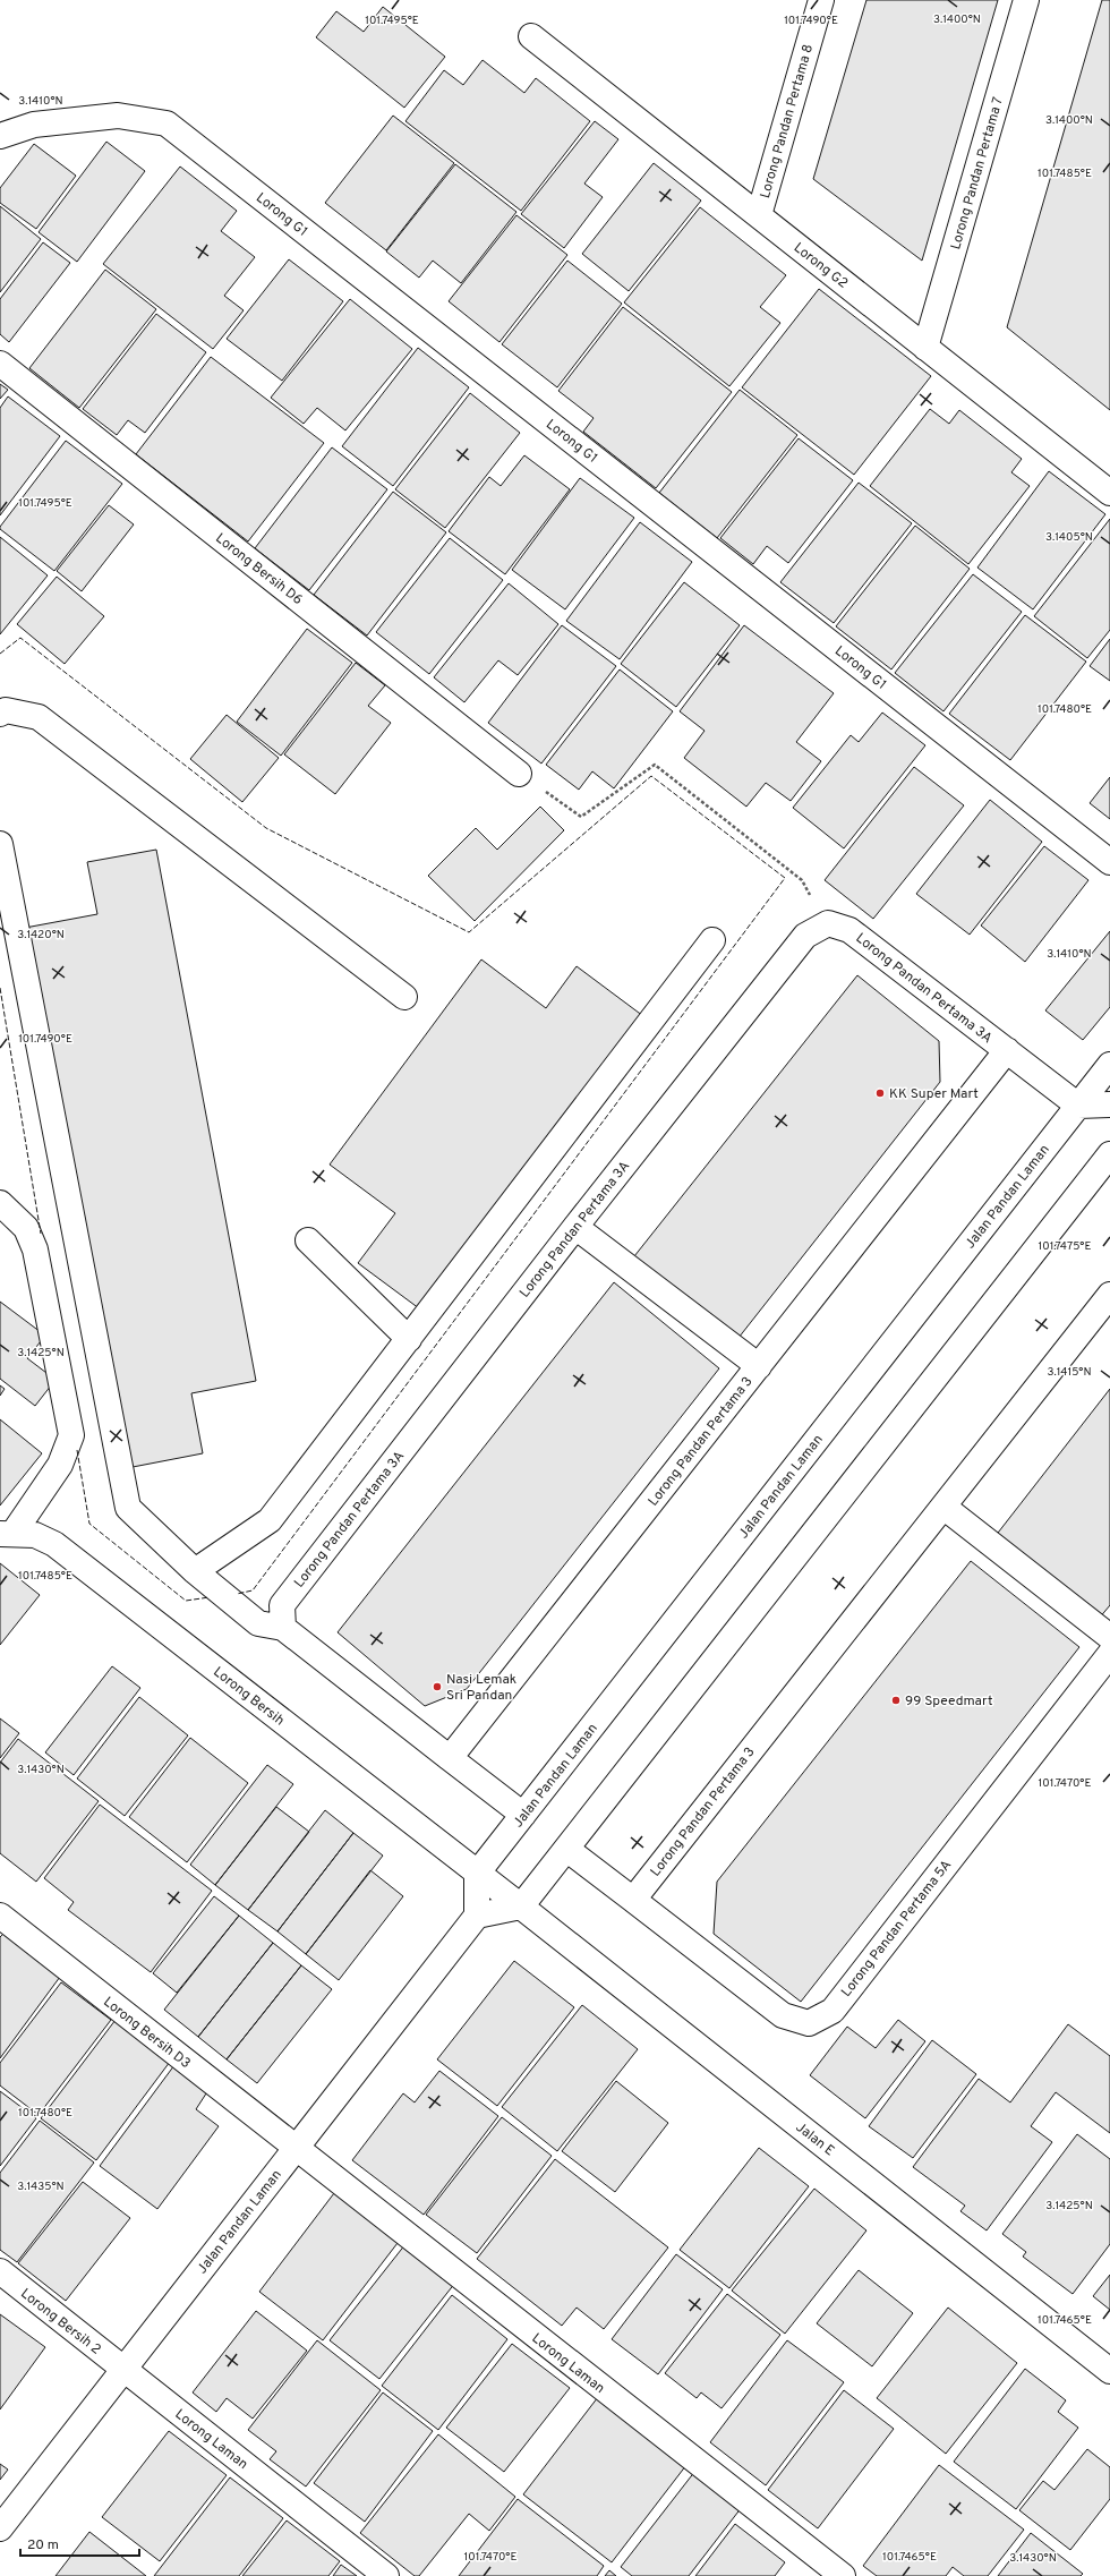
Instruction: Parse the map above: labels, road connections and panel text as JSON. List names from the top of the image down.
{
  "streets": {
    "street": [
      "Lorong Pandan Pertama 8",
      "Lorong Pandan Pertama 7",
      "Lorong G1",
      "Lorong G2",
      "Lorong Bersih D6",
      "Lorong Pandan Pertama 3A",
      "Jalan Pandan Laman",
      "Lorong Pandan Pertama 3",
      "Lorong Bersih",
      "Lorong Pandan Pertama 5A",
      "Lorong Bersih D3",
      "Jalan E",
      "Lorong Bersih 2",
      "Lorong Laman"
    ]
  },
  "crossings": [
    ["Lorong Pandan Pertama 8", "Lorong G2"],
    ["Lorong Pandan Pertama 7", "Lorong G2"],
    ["Lorong Pandan Pertama 3A", "Jalan Pandan Laman"],
    ["Lorong Pandan Pertama 3A", "Lorong Pandan Pertama 3"],
    ["Jalan Pandan Laman", "Lorong Bersih"],
    ["Jalan Pandan Laman", "Lorong Bersih D3"],
    ["Jalan Pandan Laman", "Lorong Bersih 2"],
    ["Jalan Pandan Laman", "Lorong Laman"],
    ["Lorong Pandan Pertama 3", "Lorong Pandan Pertama 5A"],
    ["Lorong Bersih", "Jalan E"],
    ["Lorong Bersih D3", "Lorong Laman"],
    ["Lorong Bersih 2", "Lorong Laman"]
  ],
  "places": ["KK Super Mart", "Nasi Lemak Sri Pandan", "99 Speedmart"],
  "scale_bar": "20 m",
  "coordinates": [
    "3.1400°N",
    "101.7495°E",
    "101.7490°E",
    "3.1410°N",
    "101.7485°E",
    "3.1405°N",
    "101.7480°E",
    "3.1420°N",
    "101.7475°E",
    "3.1425°N",
    "3.1415°N",
    "3.1430°N",
    "101.7470°E",
    "3.1435°N",
    "101.7465°E"
  ]
}
